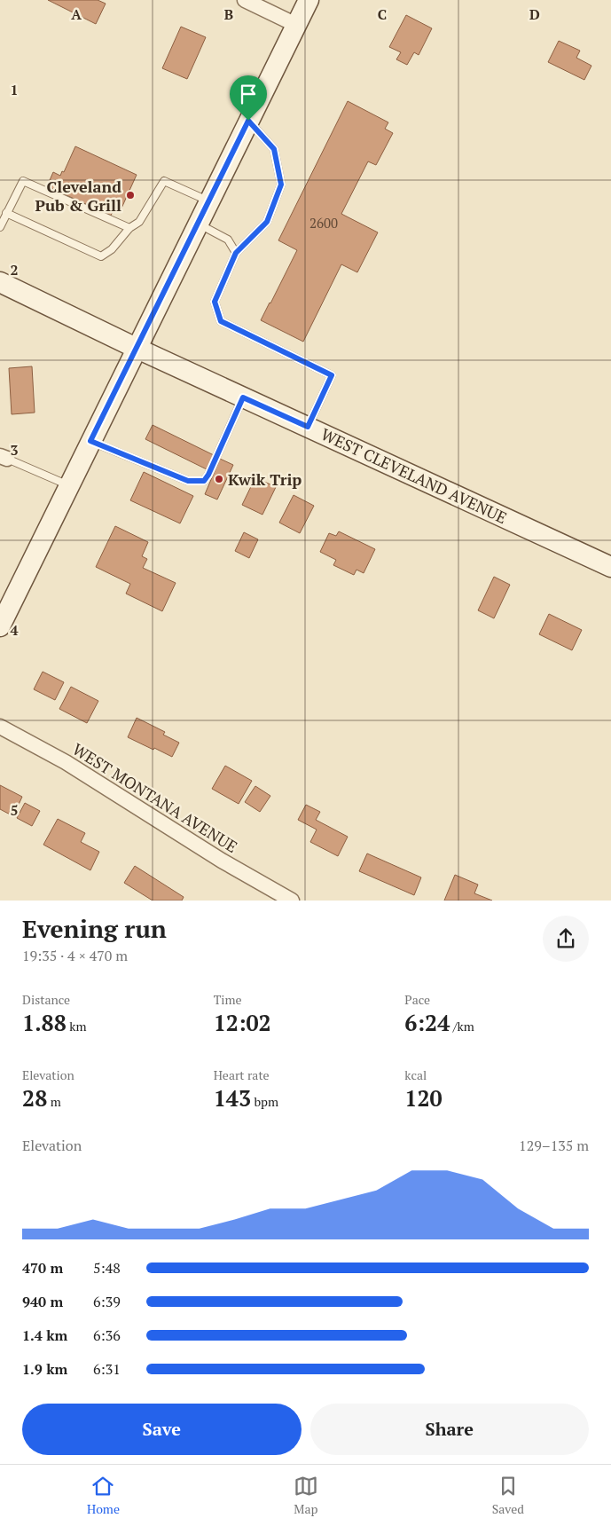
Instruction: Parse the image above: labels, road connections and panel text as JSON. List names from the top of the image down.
{
  "streets": {
    "street": ["WEST CLEVELAND AVENUE", "WEST MONTANA AVENUE"]
  },
  "places": ["Cleveland Pub & Grill", "Kwik Trip"],
  "house_numbers": ["2600"],
  "page": {
    "heading": ["Evening run", "19:35 · 4 × 470 m"],
    "stats": [
      ["Distance", "1.88 km"],
      ["Time", "12:02"],
      ["Pace", "6:24 /km"],
      ["Elevation", "28 m"],
      ["Heart rate", "143 bpm"],
      ["kcal", "120"]
    ],
    "chart": ["Elevation", "129–135 m"],
    "list": [
      {
        "name": "470 m",
        "note": "5:48"
      },
      {
        "name": "940 m",
        "note": "6:39"
      },
      {
        "name": "1.4 km",
        "note": "6:36"
      },
      {
        "name": "1.9 km",
        "note": "6:31"
      }
    ],
    "buttons": ["Save", "Share"],
    "tabs": ["Home", "Map", "Saved"]
  },
  "grid": {
    "columns": [
      "A",
      "B",
      "C",
      "D"
    ],
    "rows": [
      "1",
      "2",
      "3",
      "4",
      "5"
    ]
  }
}
